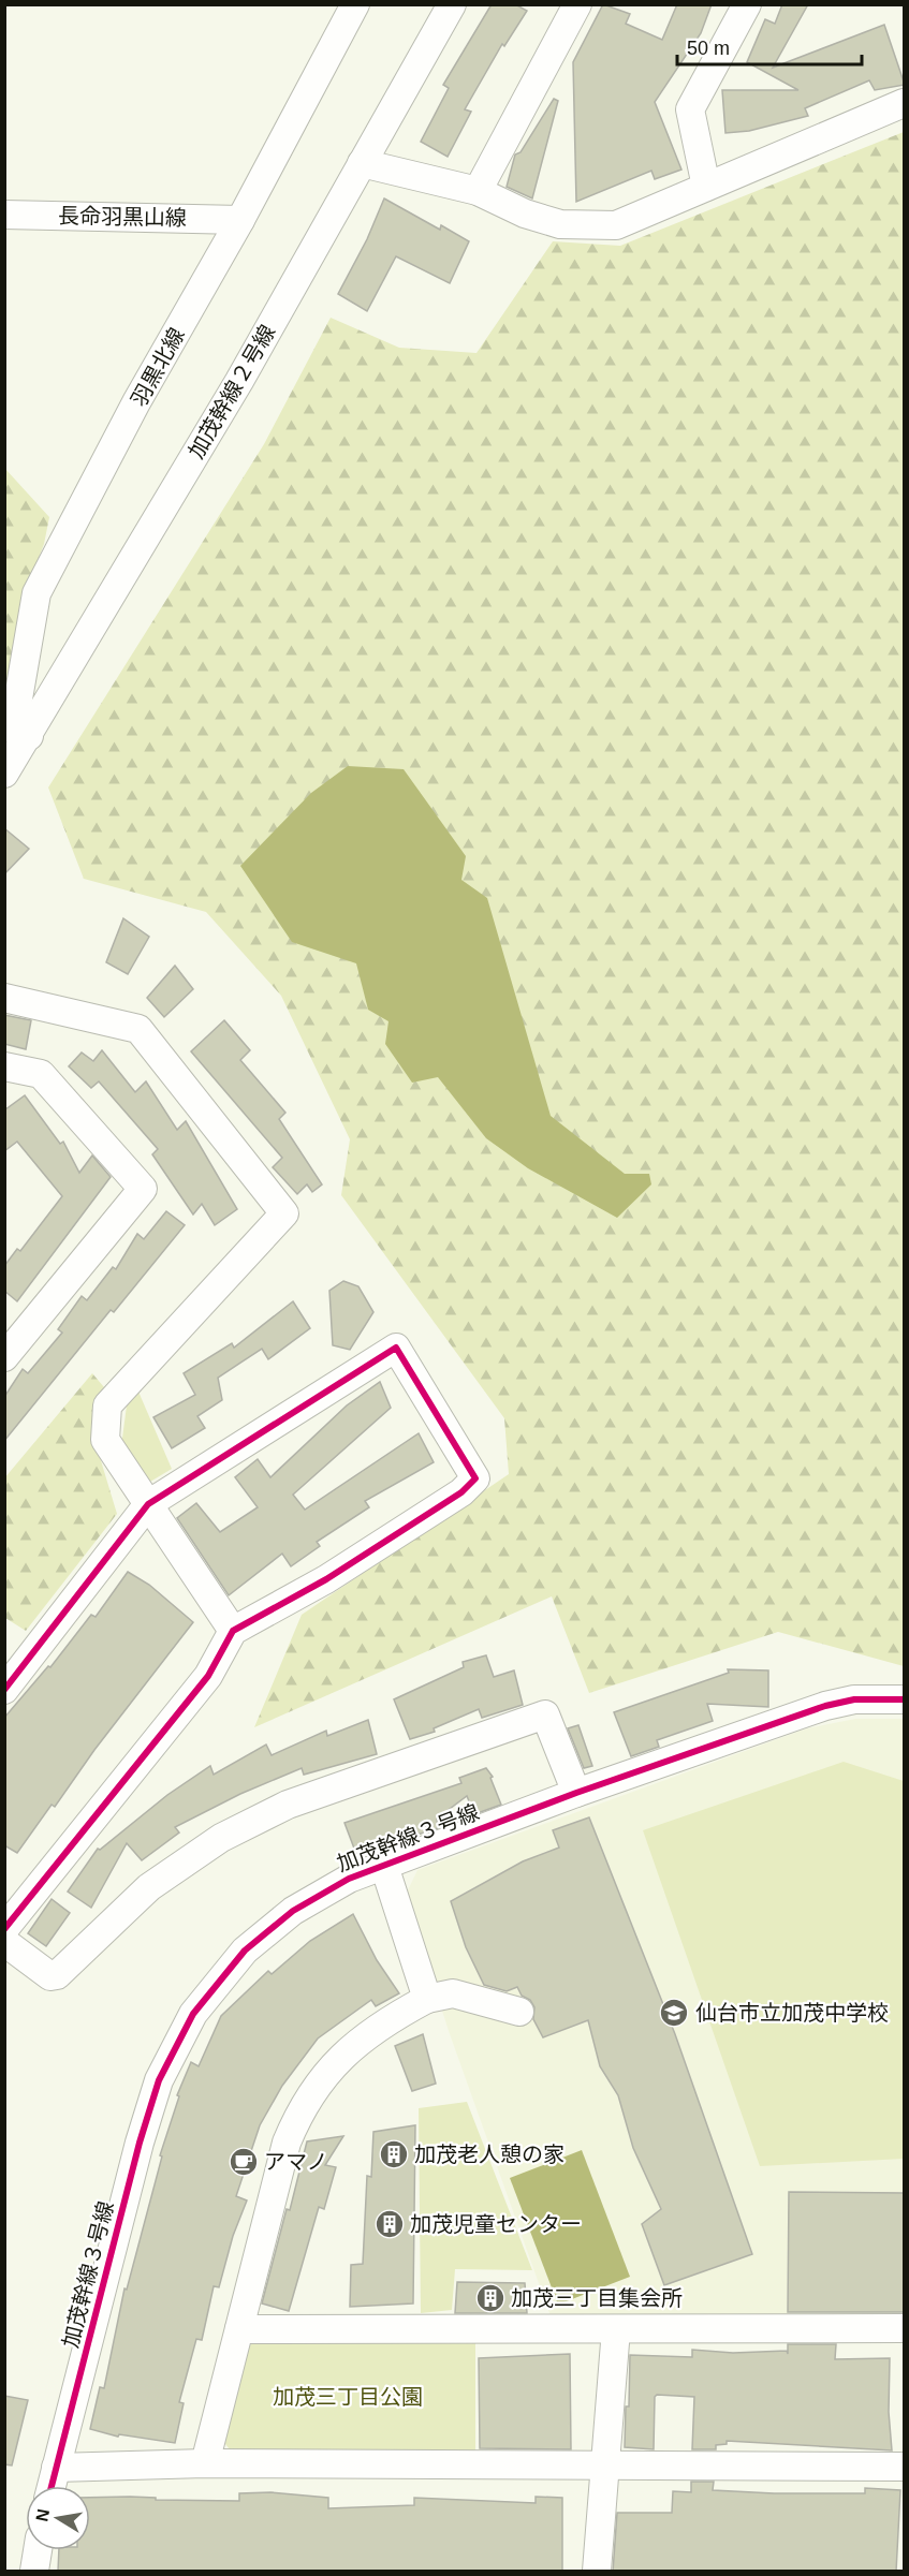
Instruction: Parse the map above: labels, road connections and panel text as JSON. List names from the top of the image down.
{
  "streets": {
    "street": [
      "長命羽黒山線",
      "羽黒北線",
      "加茂幹線２号線",
      "加茂幹線３号線"
    ]
  },
  "crossings": [
    ["長命羽黒山線", "羽黒北線"],
    ["羽黒北線", "加茂幹線２号線"]
  ],
  "parks": ["加茂三丁目公園"],
  "places": {
    "school or university": ["仙台市立加茂中学校"],
    "building": ["加茂老人憩の家", "加茂児童センター", "加茂三丁目集会所"],
    "cafe": ["アマノ"]
  },
  "scale_bar": "50 m",
  "north": "left"
}
